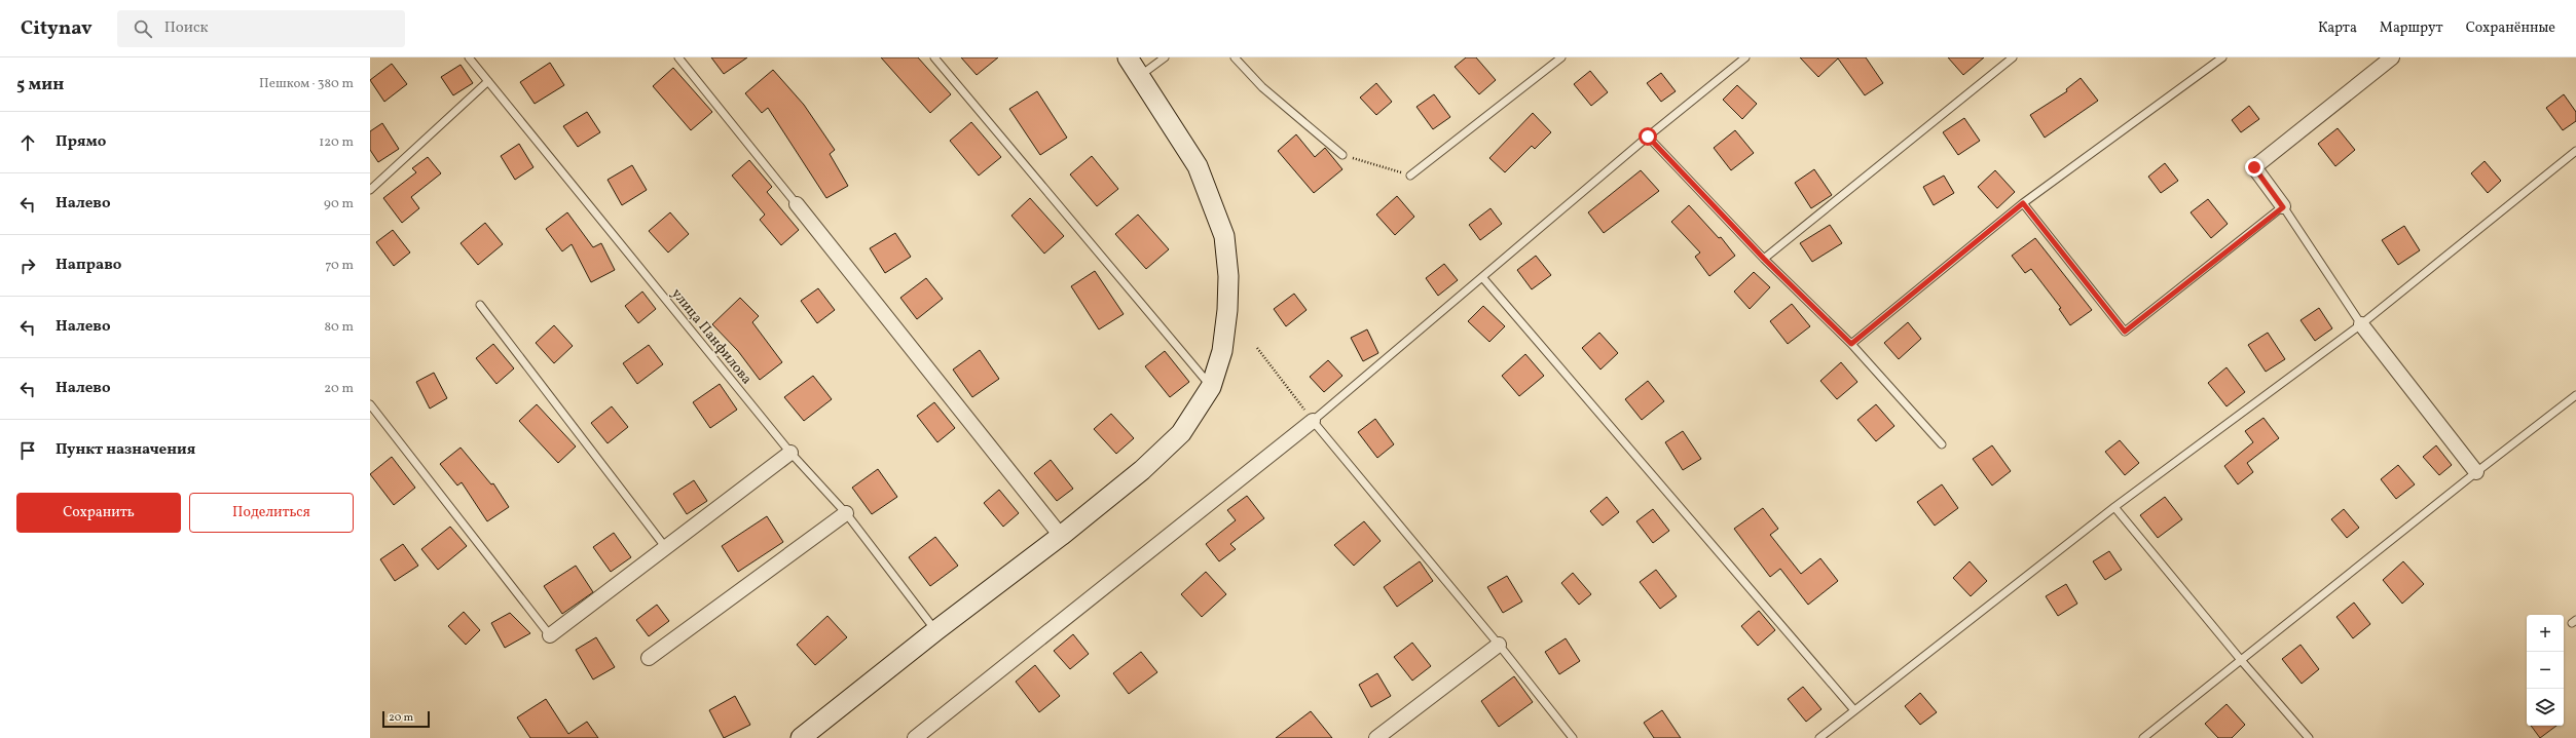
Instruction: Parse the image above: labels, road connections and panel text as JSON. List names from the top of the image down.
{
  "streets": {
    "lane": ["улица Панфилова"]
  },
  "scale_bar": "20 m",
  "page": {
    "header": "Citynav",
    "search": "Поиск",
    "nav": ["Карта", "Маршрут", "Сохранённые"],
    "heading": ["5 мин", "Пешком · 380 m"],
    "list": [
      ["Прямо", "120 m"],
      ["Налево", "90 m"],
      ["Направо", "70 m"],
      ["Налево", "80 m"],
      ["Налево", "20 m"],
      "Пункт назначения"
    ],
    "buttons": ["Сохранить", "Поделиться"],
    "map_buttons": ["+", "−"],
    "scale": "20 m"
  }
}
